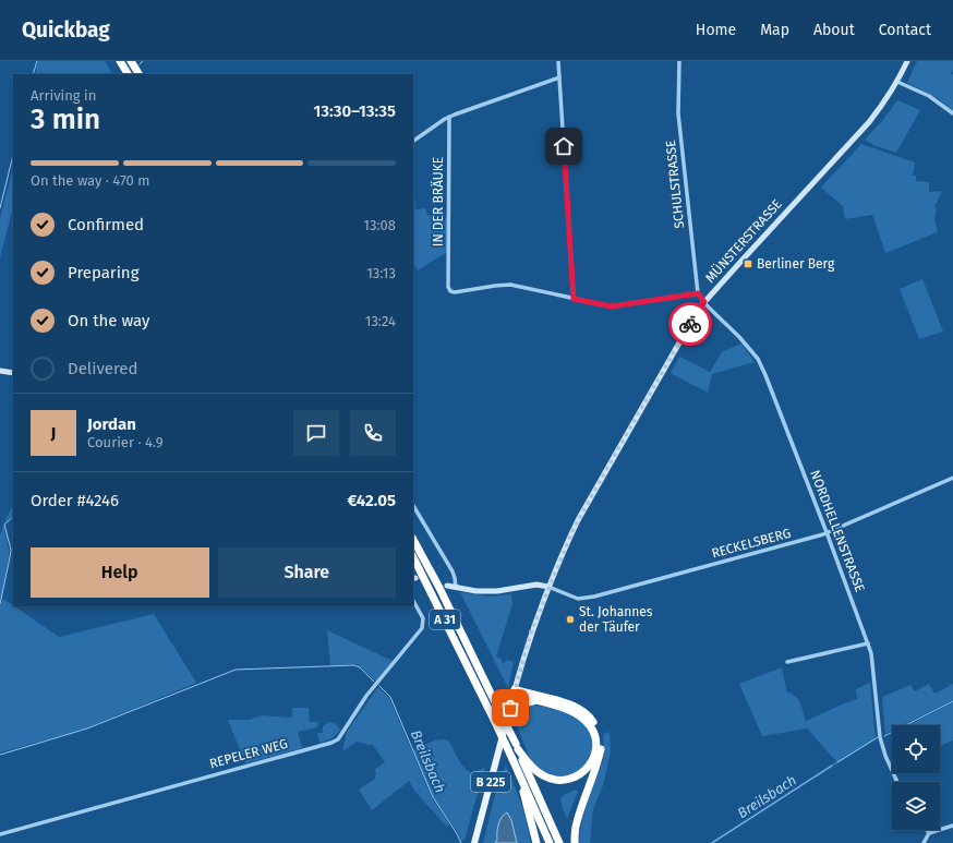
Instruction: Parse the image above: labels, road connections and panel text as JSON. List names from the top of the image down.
{
  "streets": {
    "highway": ["A 31"],
    "main road": ["MÜNSTERSTRASSE", "B 225"],
    "street": [
      "SCHULSTRASSE",
      "IN DER BRÄUKE",
      "NORDHELLENSTRASSE",
      "RECKELSBERG",
      "REPELER WEG"
    ]
  },
  "crossings": [
    ["MÜNSTERSTRASSE", "NORDHELLENSTRASSE"],
    ["MÜNSTERSTRASSE", "RECKELSBERG"],
    ["NORDHELLENSTRASSE", "RECKELSBERG"]
  ],
  "water": ["Breilsbach"],
  "places": {
    "transit": ["Berliner Berg"],
    "other": ["St. Johannes der Täufer"]
  },
  "page": {
    "header": "Quickbag",
    "nav": [
      "Home",
      "Map",
      "About",
      "Contact"
    ],
    "heading": ["3 min", "Arriving in", "13:30–13:35"],
    "panel": [
      "Jordan",
      "Courier · 4.9",
      "Order #4246",
      "€42.05"
    ],
    "bar": "On the way · 470 m",
    "list": [
      ["Confirmed", "13:08"],
      ["Preparing", "13:13"],
      ["On the way", "13:24"],
      "Delivered"
    ],
    "round": "J",
    "buttons": ["Help", "Share"]
  }
}
